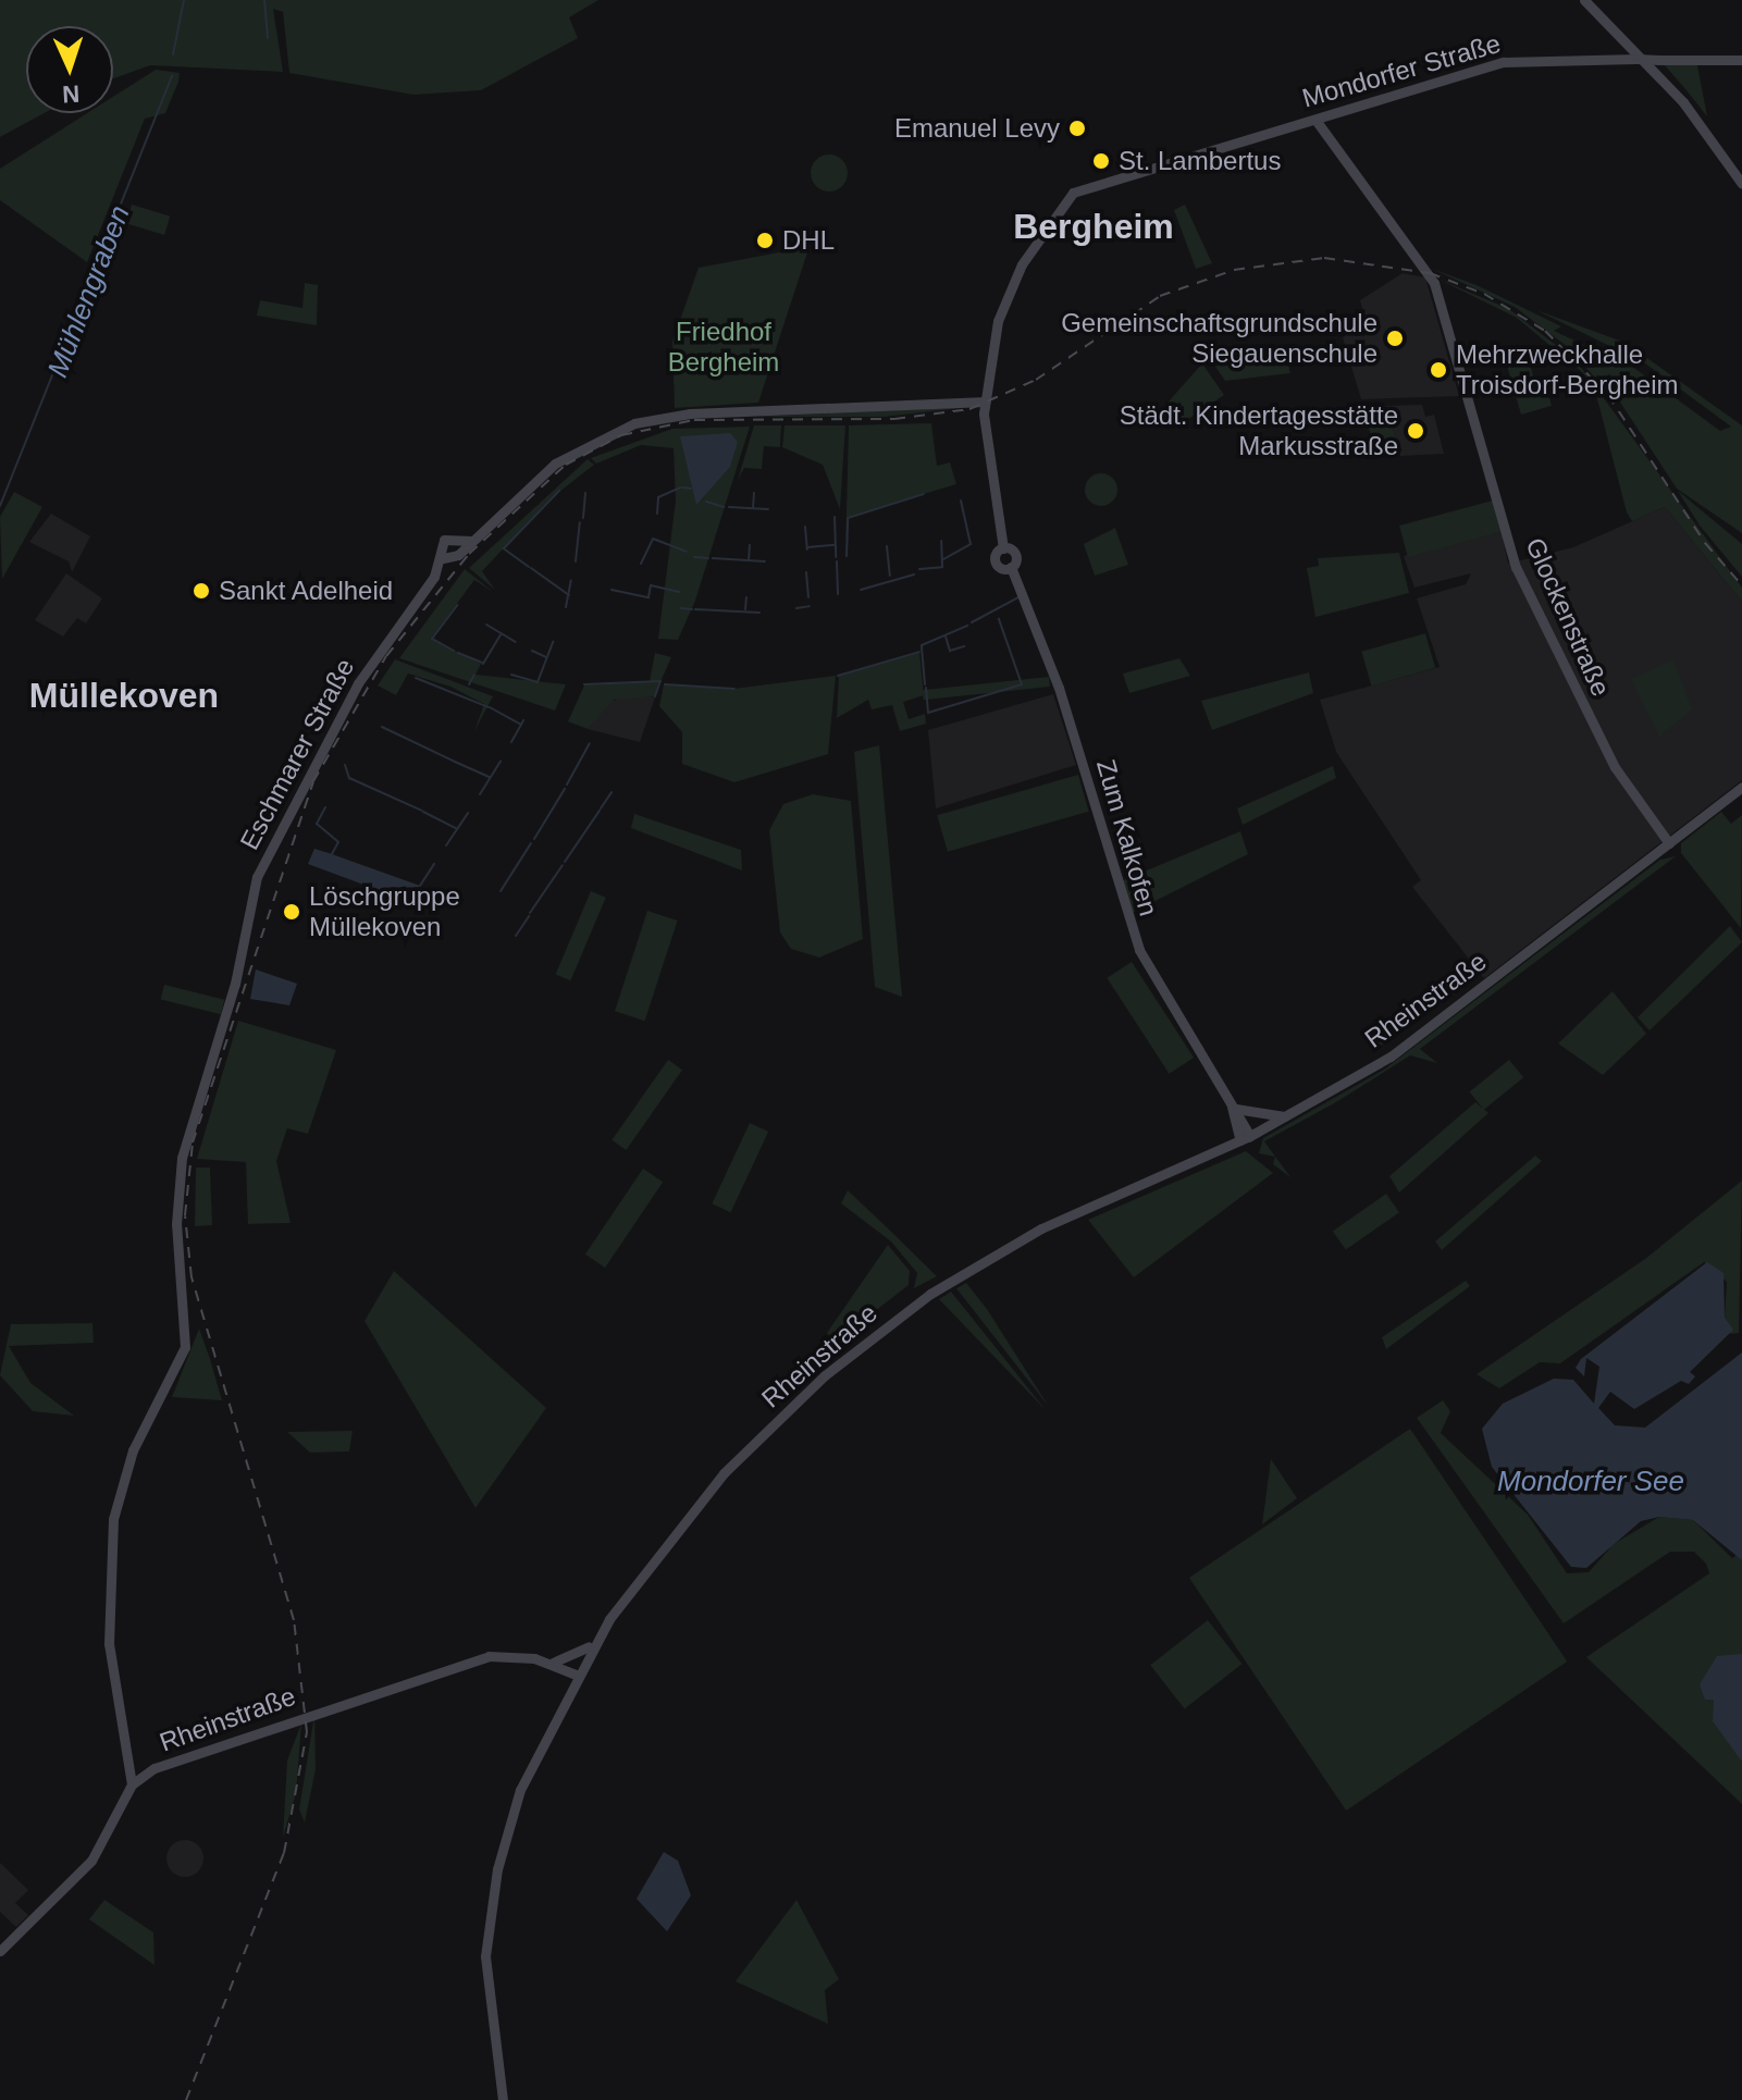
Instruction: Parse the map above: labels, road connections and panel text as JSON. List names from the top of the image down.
{
  "streets": {
    "street": [
      "Mondorfer Straße",
      "Glockenstraße",
      "Eschmarer Straße",
      "Zum Kalkofen",
      "Rheinstraße"
    ]
  },
  "crossings": [
    ["Mondorfer Straße", "Glockenstraße"],
    ["Glockenstraße", "Rheinstraße"],
    ["Eschmarer Straße", "Rheinstraße"],
    ["Zum Kalkofen", "Rheinstraße"]
  ],
  "districts": ["Bergheim", "Müllekoven"],
  "water": ["Mühlengraben", "Mondorfer See"],
  "parks": ["Friedhof Bergheim"],
  "places": [
    "Emanuel Levy",
    "St. Lambertus",
    "DHL",
    "Gemeinschaftsgrundschule Siegauenschule",
    "Mehrzweckhalle Troisdorf-Bergheim",
    "Städt. Kindertagesstätte Markusstraße",
    "Sankt Adelheid",
    "Löschgruppe Müllekoven"
  ],
  "north": "bottom"
}
